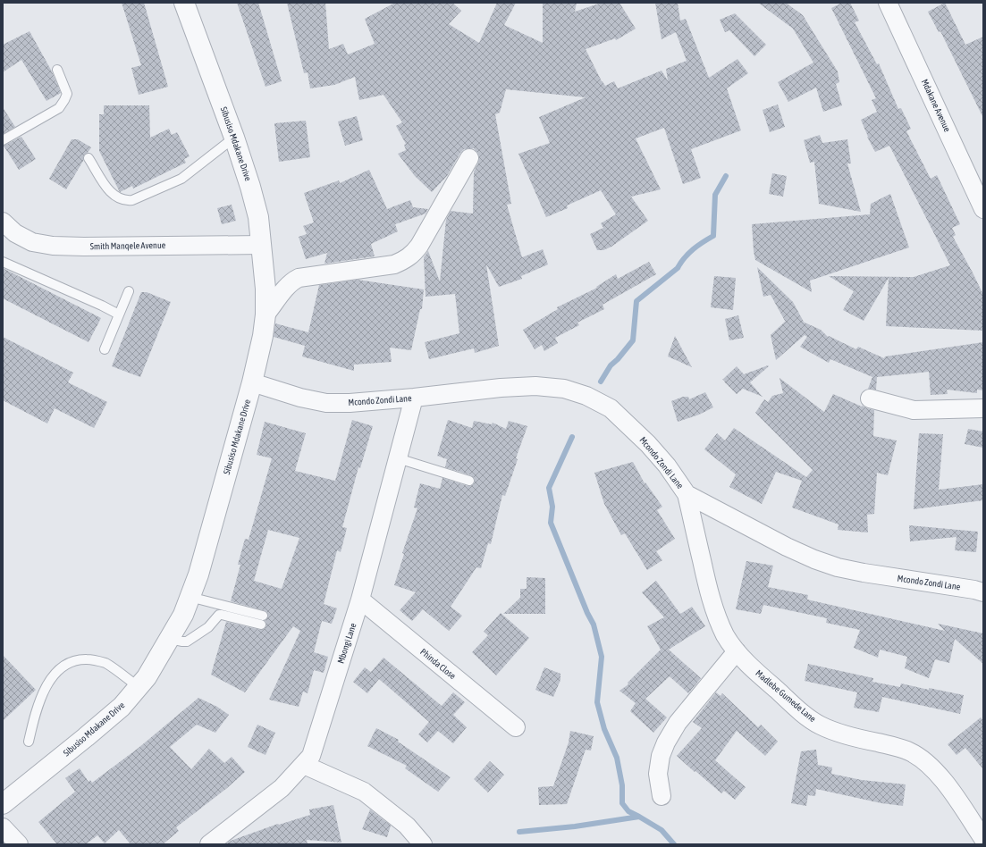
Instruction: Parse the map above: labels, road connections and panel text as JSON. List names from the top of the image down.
{
  "streets": {
    "street": [
      "Mdakane Avenue",
      "Sibusiso Mdakane Drive",
      "Smith Manqele Avenue",
      "Mcondo Zondi Lane",
      "Mbongi Lane",
      "Phinda Close",
      "Madlebe Gumede Lane"
    ]
  },
  "crossings": [
    ["Sibusiso Mdakane Drive", "Smith Manqele Avenue"],
    ["Sibusiso Mdakane Drive", "Mcondo Zondi Lane"],
    ["Mcondo Zondi Lane", "Mbongi Lane"],
    ["Mcondo Zondi Lane", "Madlebe Gumede Lane"],
    ["Mbongi Lane", "Phinda Close"]
  ]
}
